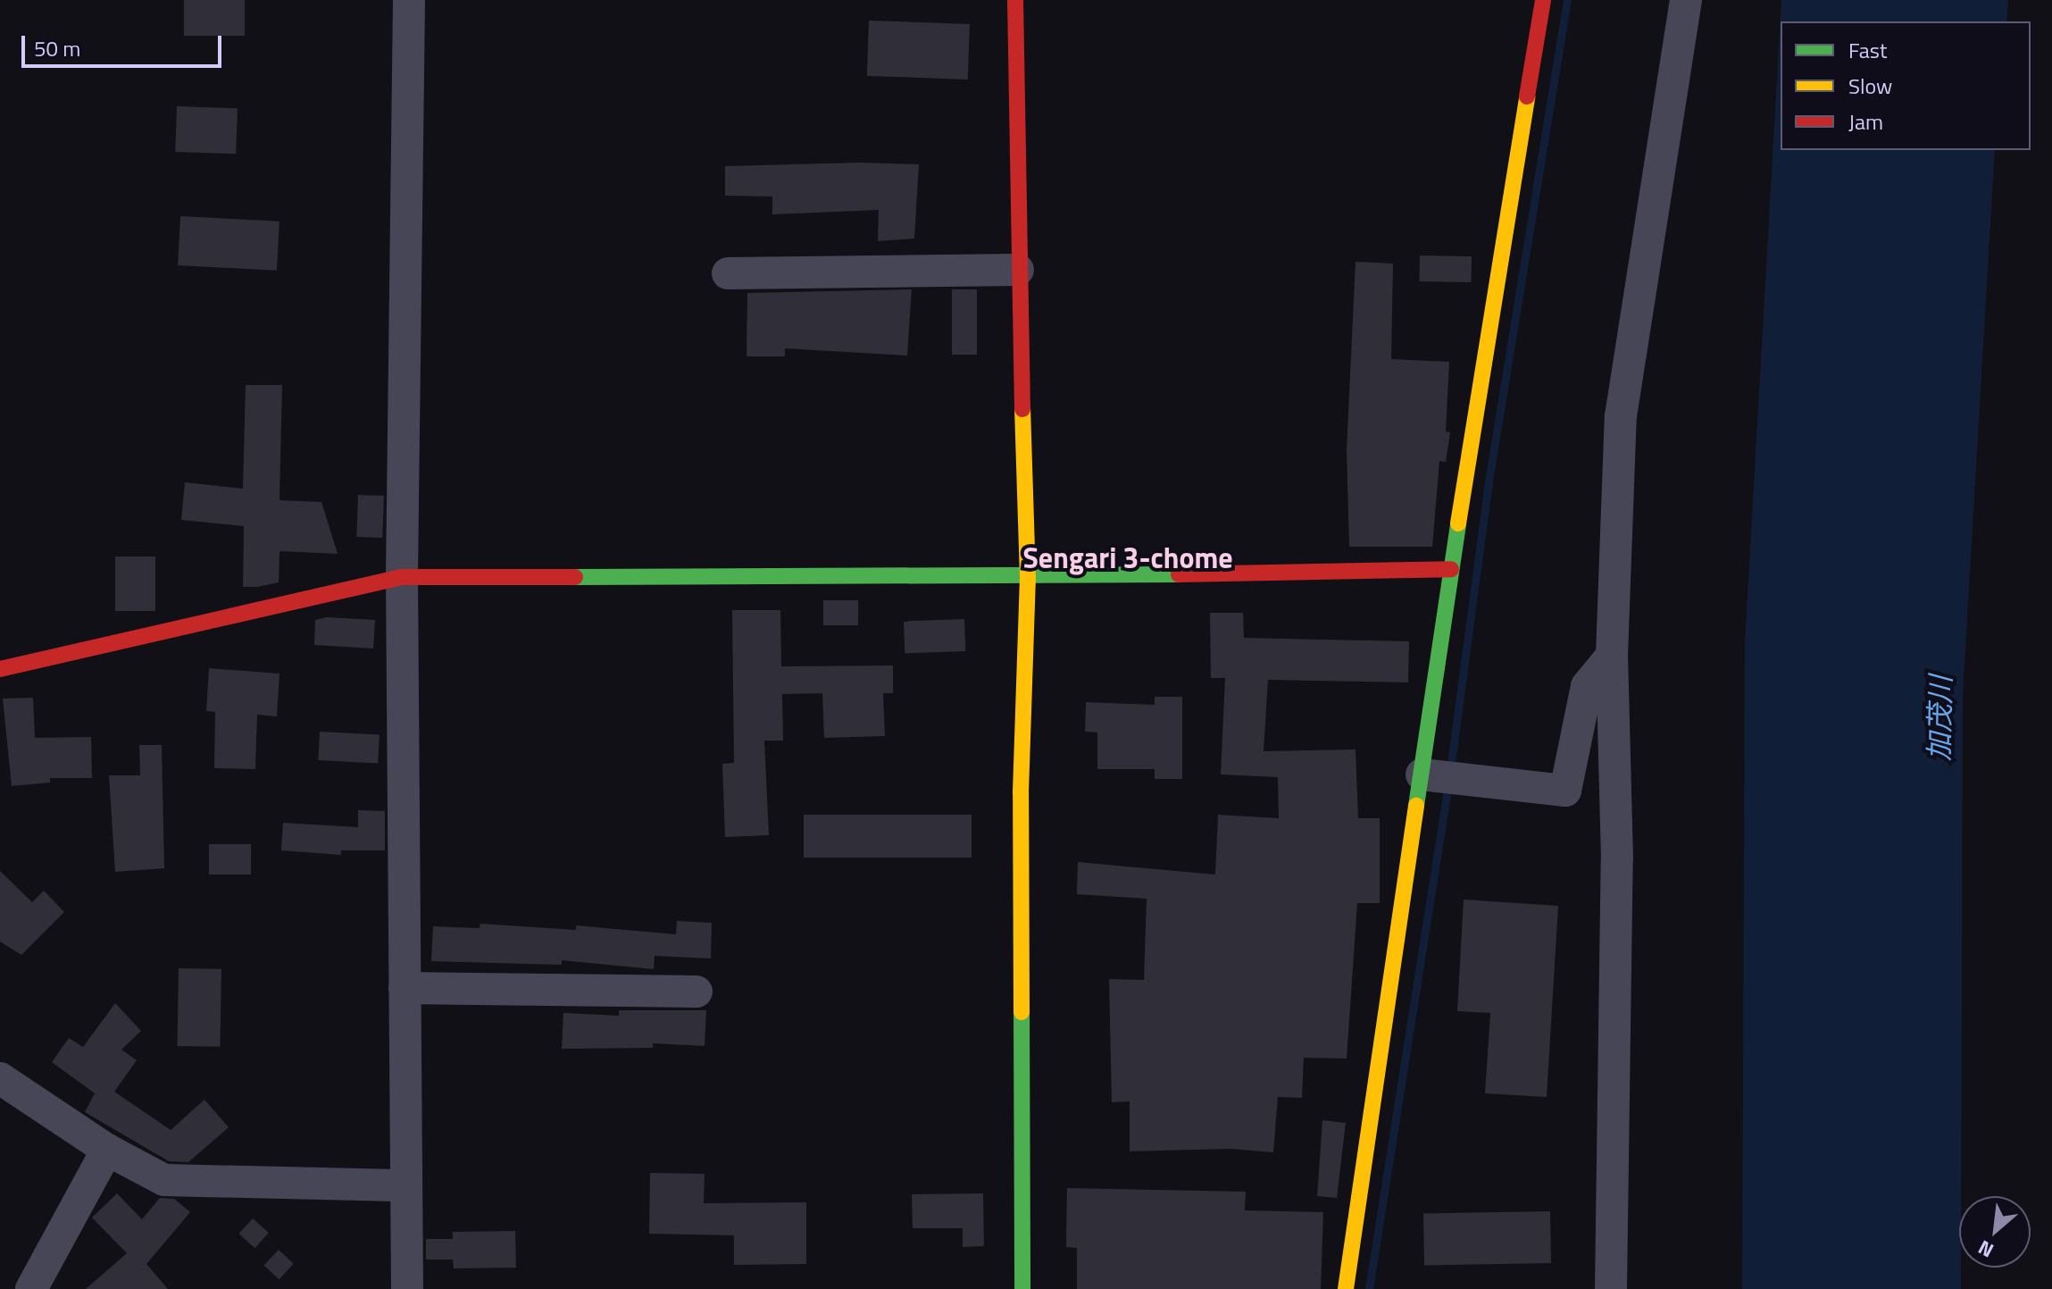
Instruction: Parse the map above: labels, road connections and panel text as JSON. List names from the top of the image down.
{
  "districts": ["Sengari 3-chome"],
  "water": ["加茂川"],
  "legend": ["Fast", "Slow", "Jam"],
  "scale_bar": "50 m",
  "north": "bottom left"
}
